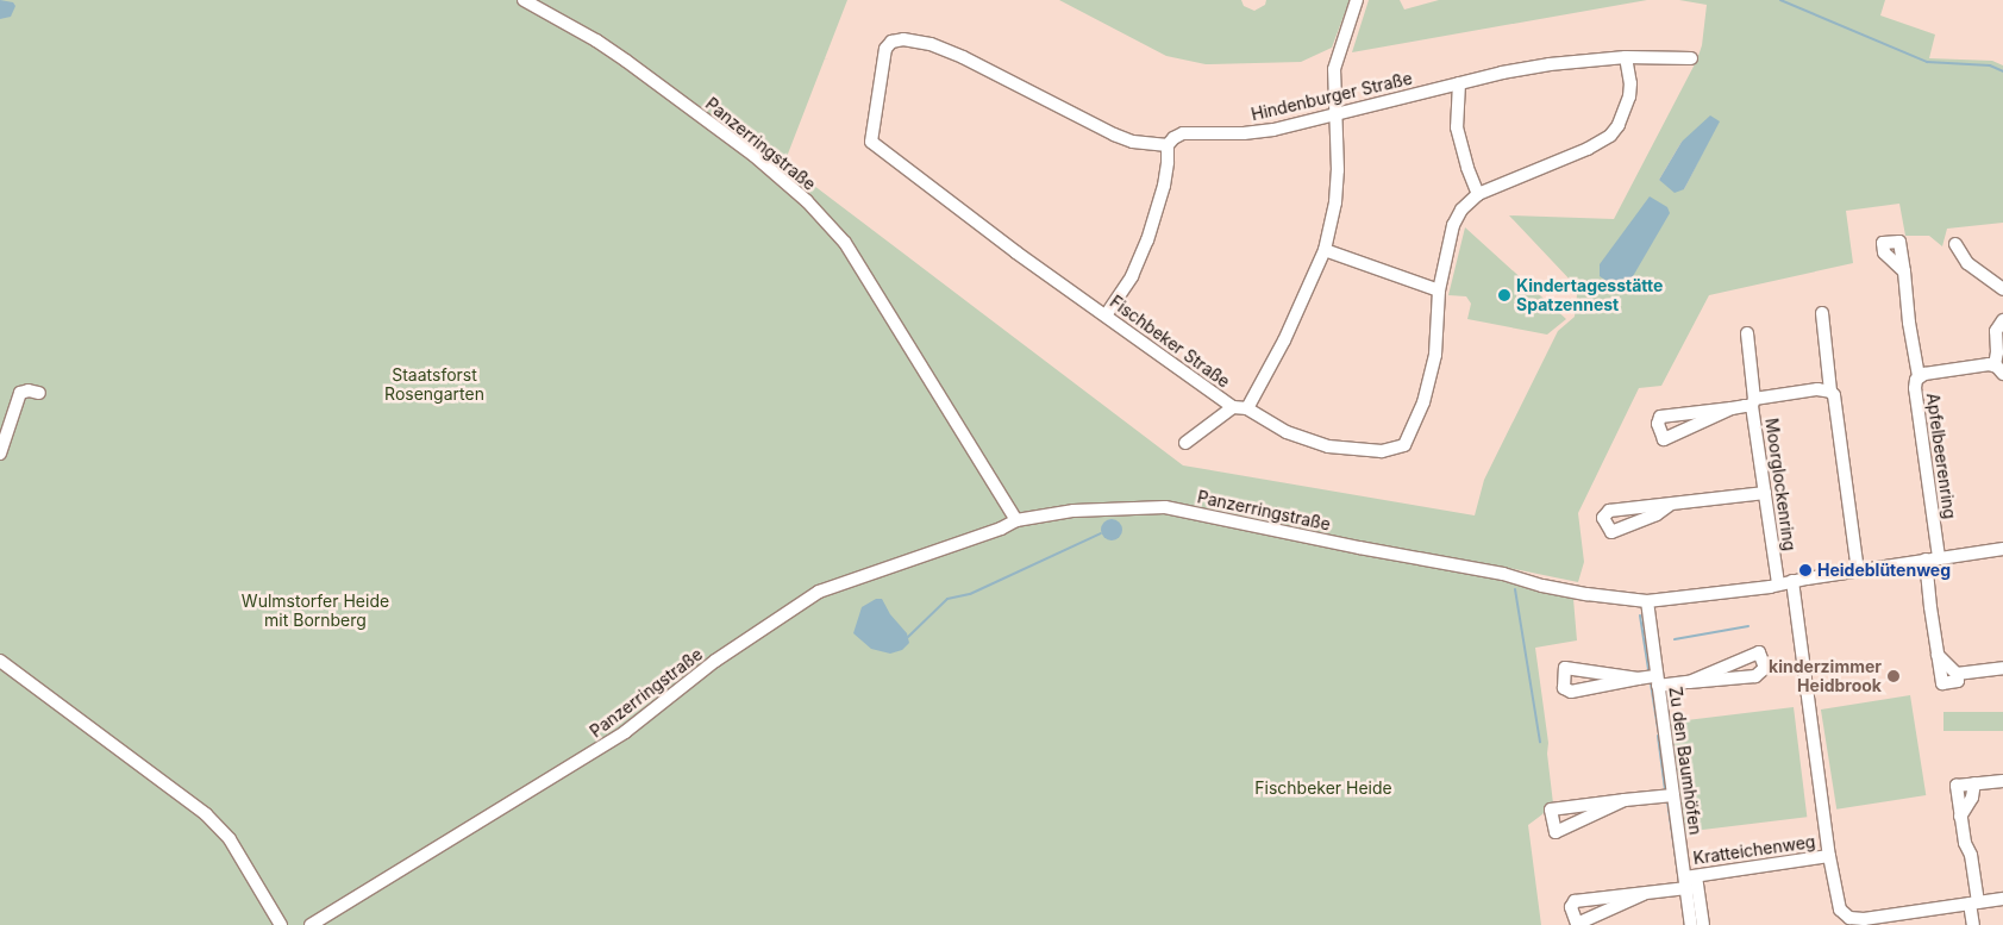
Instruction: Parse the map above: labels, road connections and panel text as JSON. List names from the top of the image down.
{
  "streets": {
    "street": [
      "Hindenburger Straße",
      "Panzerringstraße",
      "Fischbeker Straße",
      "Apfelbeerenring",
      "Moorglockenring",
      "Zu den Baumhöfen",
      "Kratteichenweg"
    ]
  },
  "crossings": [
    ["Hindenburger Straße", "Fischbeker Straße"],
    ["Panzerringstraße", "Zu den Baumhöfen"],
    ["Zu den Baumhöfen", "Kratteichenweg"]
  ],
  "parks": ["Staatsforst Rosengarten", "Wulmstorfer Heide mit Bornberg", "Fischbeker Heide"],
  "places": ["Kindertagesstätte Spatzennest", "Heideblütenweg", "kinderzimmer Heidbrook"]
}
